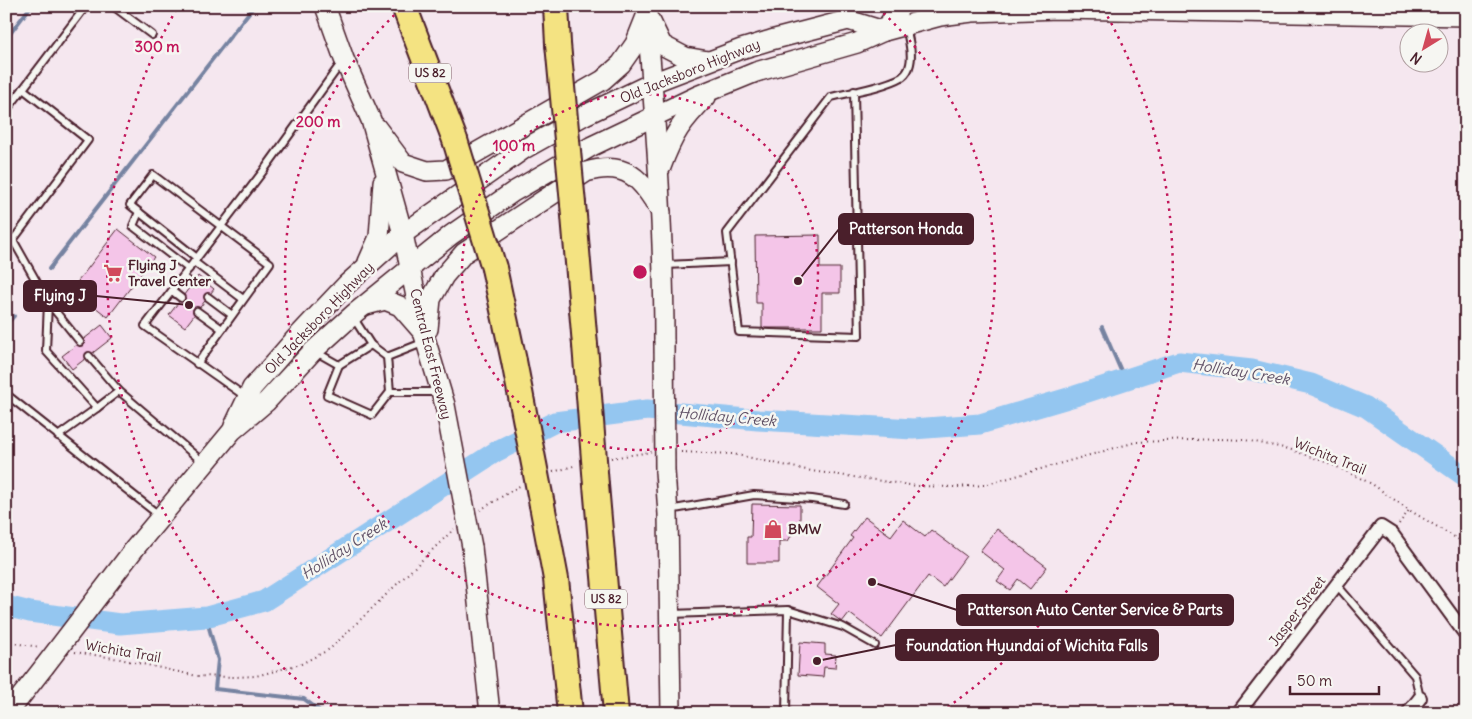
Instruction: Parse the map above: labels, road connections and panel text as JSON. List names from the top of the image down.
{
  "streets": {
    "highway": ["US 82"],
    "main road": ["Old Jacksboro Highway", "Central East Freeway"],
    "street": ["Jasper Street"],
    "path": ["Wichita Trail"]
  },
  "crossings": [
    ["Old Jacksboro Highway", "Central East Freeway"]
  ],
  "water": ["Holliday Creek"],
  "places": {
    "supermarket": ["Flying J Travel Center"],
    "other": [
      "Patterson Honda",
      "Flying J",
      "Patterson Auto Center Service & Parts",
      "Foundation Hyundai of Wichita Falls"
    ],
    "shop": ["BMW"]
  },
  "scale_bar": "50 m",
  "north": "bottom left",
  "rings": ["300 m", "200 m", "100 m"]
}
